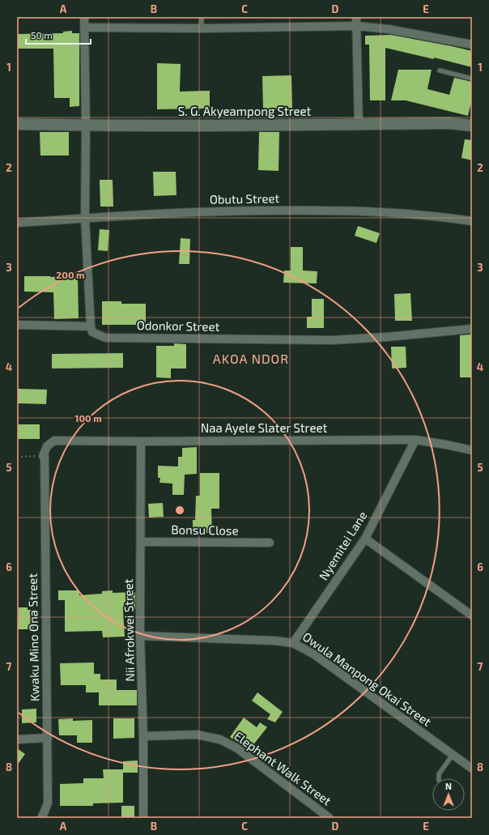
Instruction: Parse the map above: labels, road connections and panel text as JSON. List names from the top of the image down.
{
  "streets": {
    "street": [
      "S. G. Akyeampong Street",
      "Obutu Street",
      "Odonkor Street",
      "Naa Ayele Slater Street",
      "Bonsu Close",
      "Nyemitei Lane",
      "Nii Afrokwei Street",
      "Kwaku Mino Ona Street",
      "Owula Manpong Okai Street",
      "Elephant Walk Street"
    ]
  },
  "crossings": [
    ["Naa Ayele Slater Street", "Nyemitei Lane"],
    ["Naa Ayele Slater Street", "Nii Afrokwei Street"],
    ["Naa Ayele Slater Street", "Kwaku Mino Ona Street"],
    ["Bonsu Close", "Nii Afrokwei Street"],
    ["Nyemitei Lane", "Owula Manpong Okai Street"],
    ["Nii Afrokwei Street", "Owula Manpong Okai Street"],
    ["Nii Afrokwei Street", "Elephant Walk Street"]
  ],
  "districts": ["AKOA NDOR"],
  "scale_bar": "50 m",
  "north": "top",
  "grid": {
    "columns": [
      "A",
      "B",
      "C",
      "D",
      "E"
    ],
    "rows": [
      "1",
      "2",
      "3",
      "4",
      "5",
      "6",
      "7",
      "8"
    ]
  },
  "rings": ["200 m", "100 m"]
}
